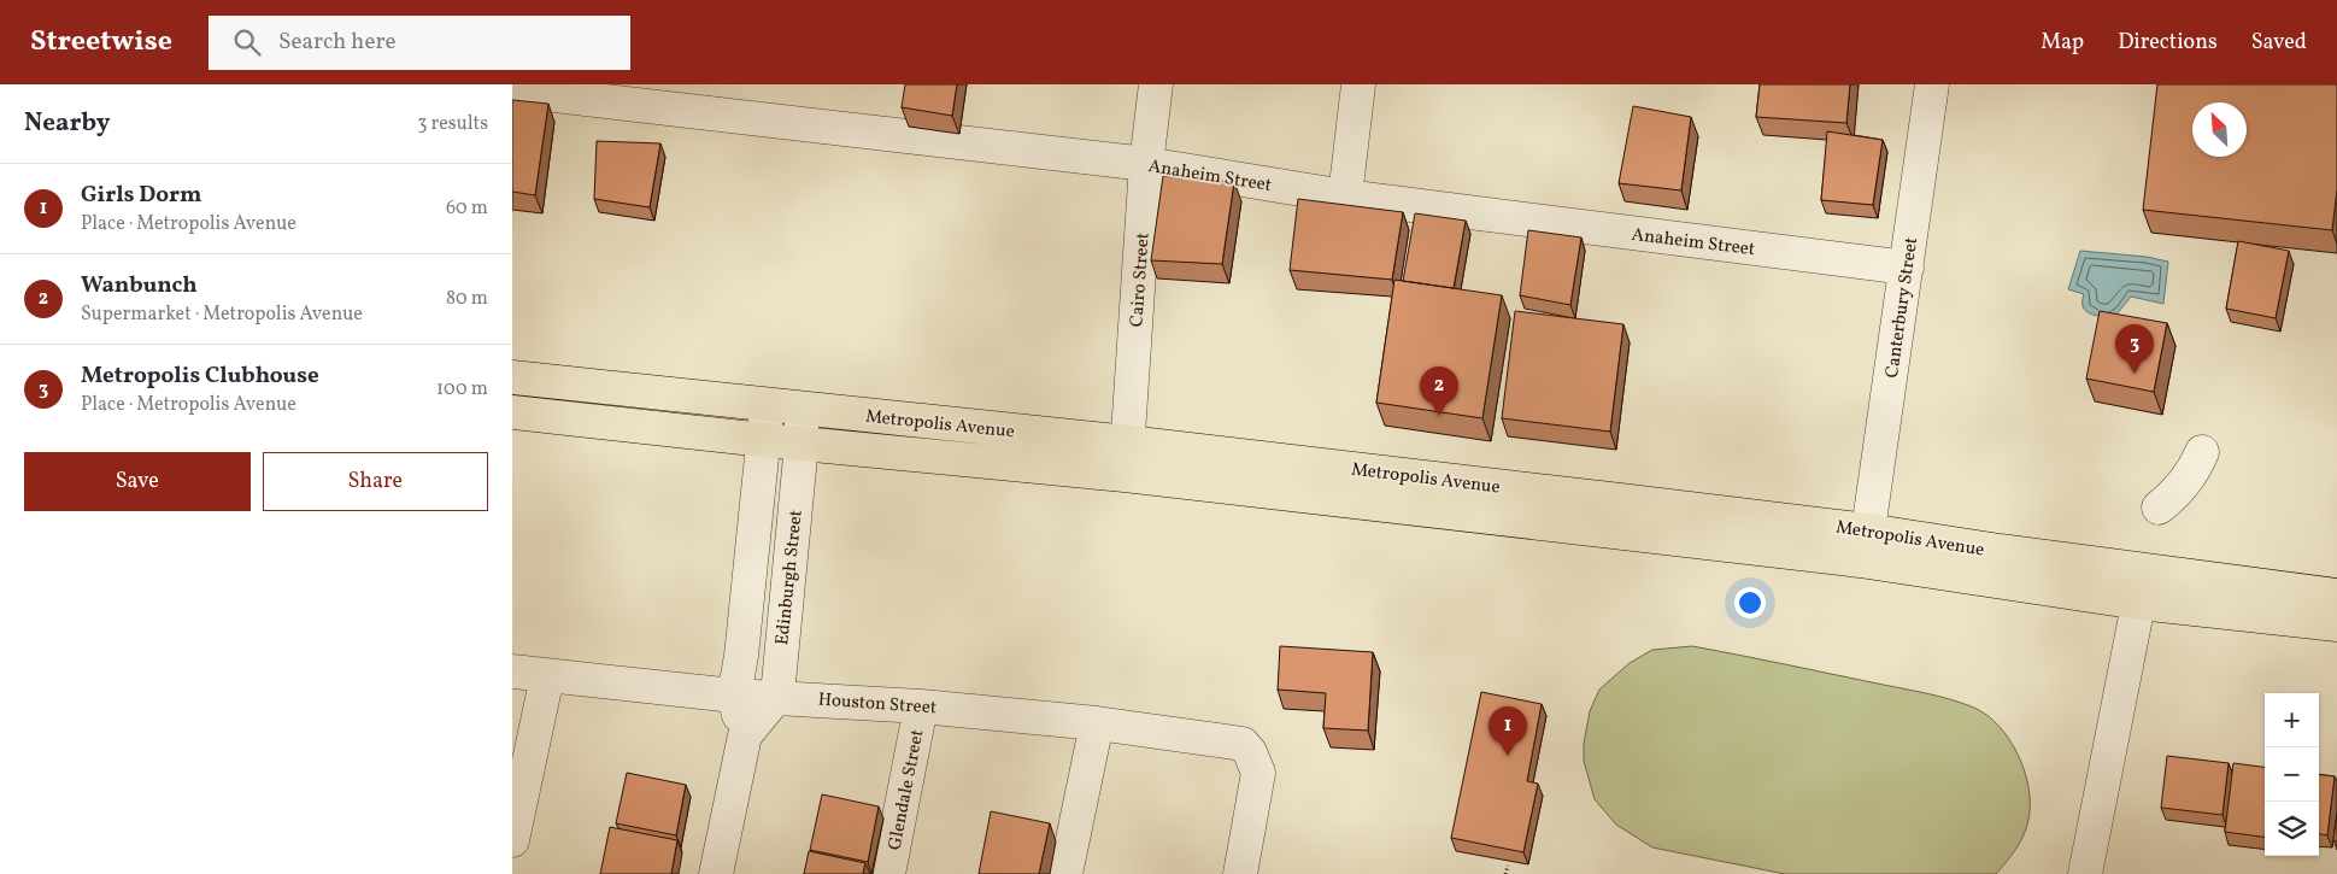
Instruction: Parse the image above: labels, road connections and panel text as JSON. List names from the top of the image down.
{
  "streets": {
    "main road": ["Metropolis Avenue"],
    "street": [
      "Anaheim Street",
      "Cairo Street",
      "Canterbury Street",
      "Edinburgh Street",
      "Houston Street",
      "Glendale Street"
    ]
  },
  "crossings": [
    ["Anaheim Street", "Cairo Street"],
    ["Anaheim Street", "Canterbury Street"],
    ["Cairo Street", "Metropolis Avenue"],
    ["Canterbury Street", "Metropolis Avenue"],
    ["Metropolis Avenue", "Edinburgh Street"],
    ["Edinburgh Street", "Houston Street"],
    ["Houston Street", "Glendale Street"]
  ],
  "north": "top left",
  "page": {
    "header": "Streetwise",
    "search": "Search here",
    "nav": ["Map", "Directions", "Saved"],
    "heading": ["Nearby", "3 results"],
    "list": [
      {
        "mark": "1",
        "name": "Girls Dorm",
        "note": "Place · Metropolis Avenue",
        "value": "60 m"
      },
      {
        "mark": "2",
        "name": "Wanbunch",
        "note": "Supermarket · Metropolis Avenue",
        "value": "80 m"
      },
      {
        "mark": "3",
        "name": "Metropolis Clubhouse",
        "note": "Place · Metropolis Avenue",
        "value": "100 m"
      }
    ],
    "pins": ["3", "2", "1"],
    "buttons": ["Save", "Share"],
    "map_buttons": ["+", "−"]
  }
}
